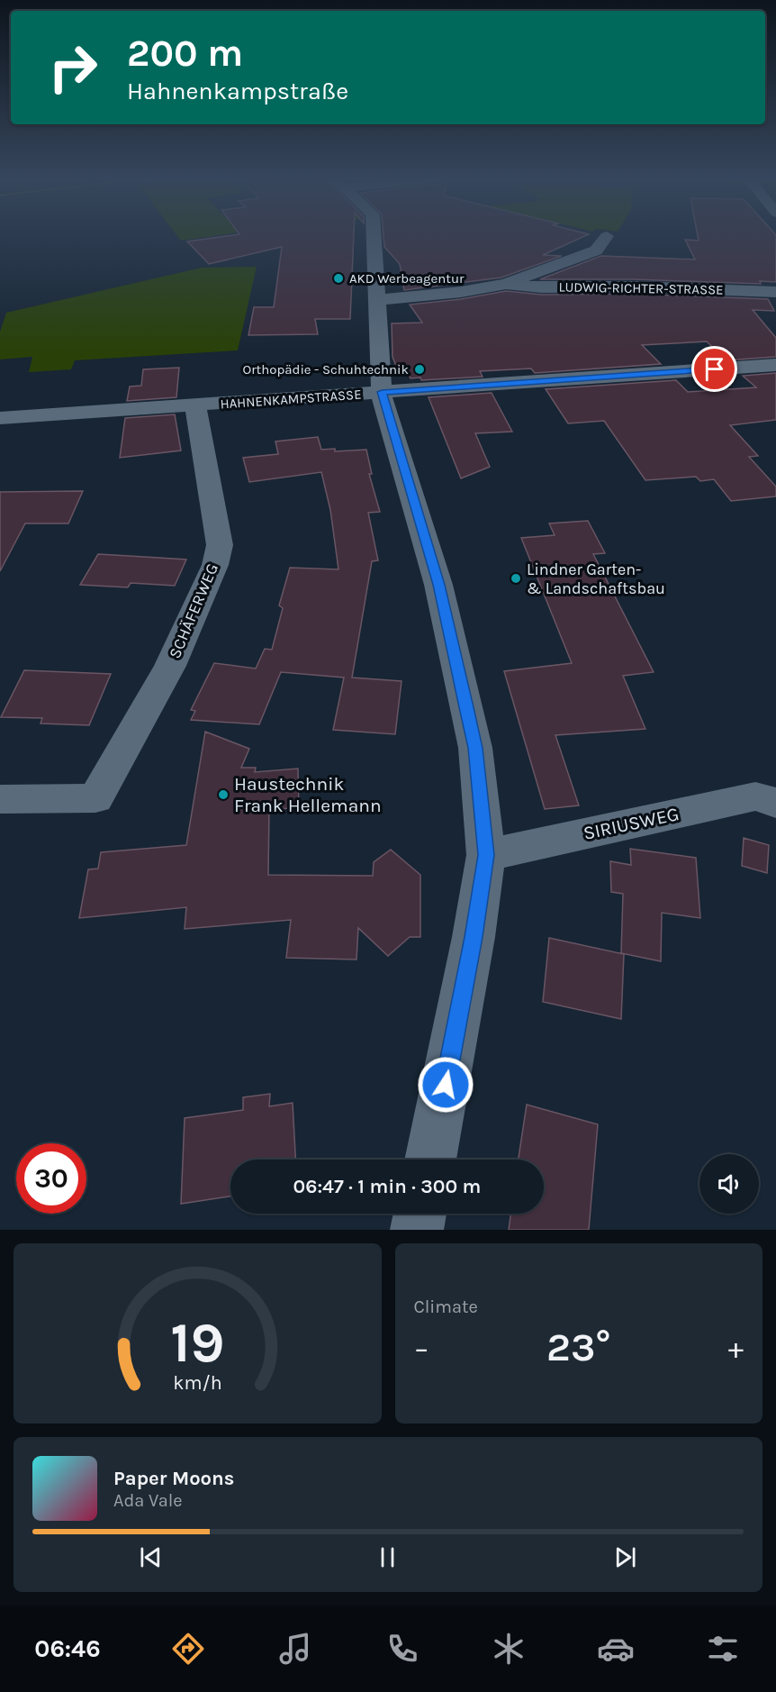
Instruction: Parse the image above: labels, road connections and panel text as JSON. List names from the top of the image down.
{
  "streets": {
    "street": [
      "LUDWIG-RICHTER-STRASSE",
      "HAHNENKAMPSTRASSE",
      "SCHÄFERWEG",
      "SIRIUSWEG"
    ]
  },
  "crossings": [
    ["HAHNENKAMPSTRASSE", "SCHÄFERWEG"]
  ],
  "places": [
    "AKD Werbeagentur",
    "Orthopädie - Schuhtechnik",
    "Lindner Garten- & Landschaftsbau",
    "Haustechnik Frank Hellemann"
  ],
  "page": {
    "turn": ["200 m", "Hahnenkampstraße"],
    "limit": "30",
    "trip": "06:47 · 1 min · 300 m",
    "tile": "Climate",
    "heat": ["−", "23°", "+"],
    "song": ["Paper Moons", "Ada Vale"],
    "tabs": "06:46",
    "gauge": ["19", "km/h"]
  }
}
